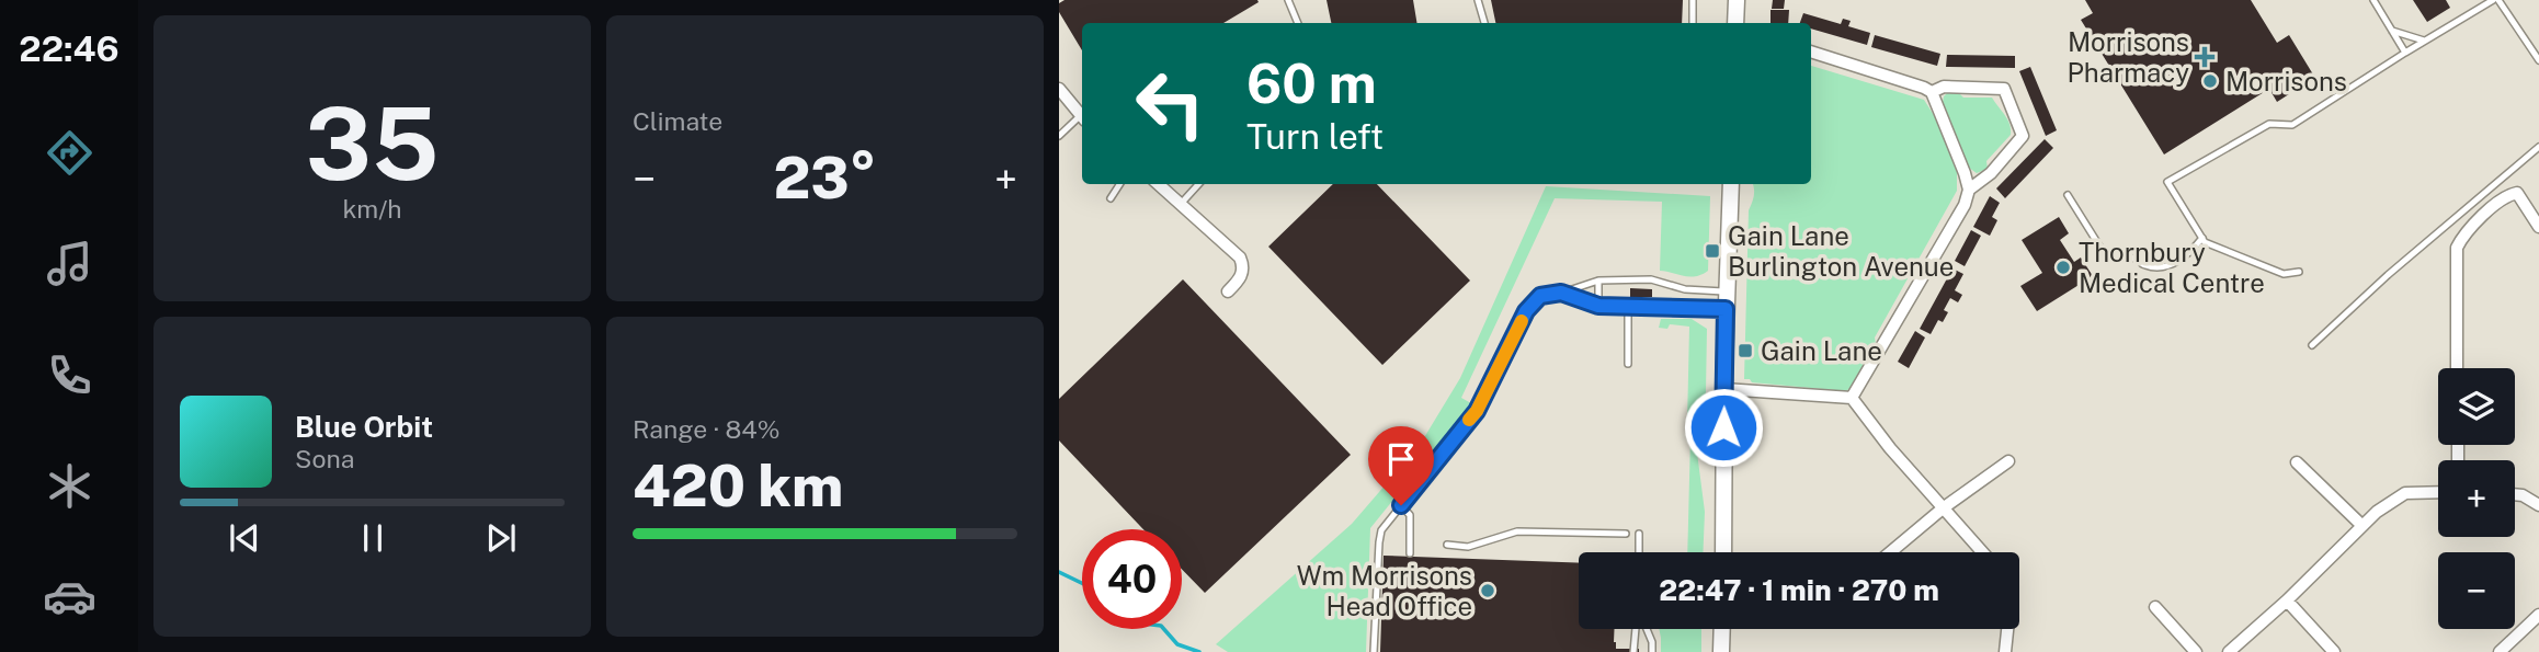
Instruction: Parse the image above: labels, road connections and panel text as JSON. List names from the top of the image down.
{
  "places": {
    "health": ["Morrisons Pharmacy"],
    "other": ["Morrisons", "Thornbury Medical Centre", "Wm Morrisons Head Office"],
    "transit": ["Gain Lane Burlington Avenue", "Gain Lane"]
  },
  "page": {
    "tabs": "22:46",
    "tile": [
      ["35", "km/h"],
      "Climate",
      ["Range · 84%", "420 km"]
    ],
    "turn": ["60 m", "Turn left"],
    "heat": ["−", "23°", "+"],
    "map_buttons": ["+", "−"],
    "song": ["Blue Orbit", "Sona"],
    "limit": "40",
    "trip": "22:47 · 1 min · 270 m"
  }
}
